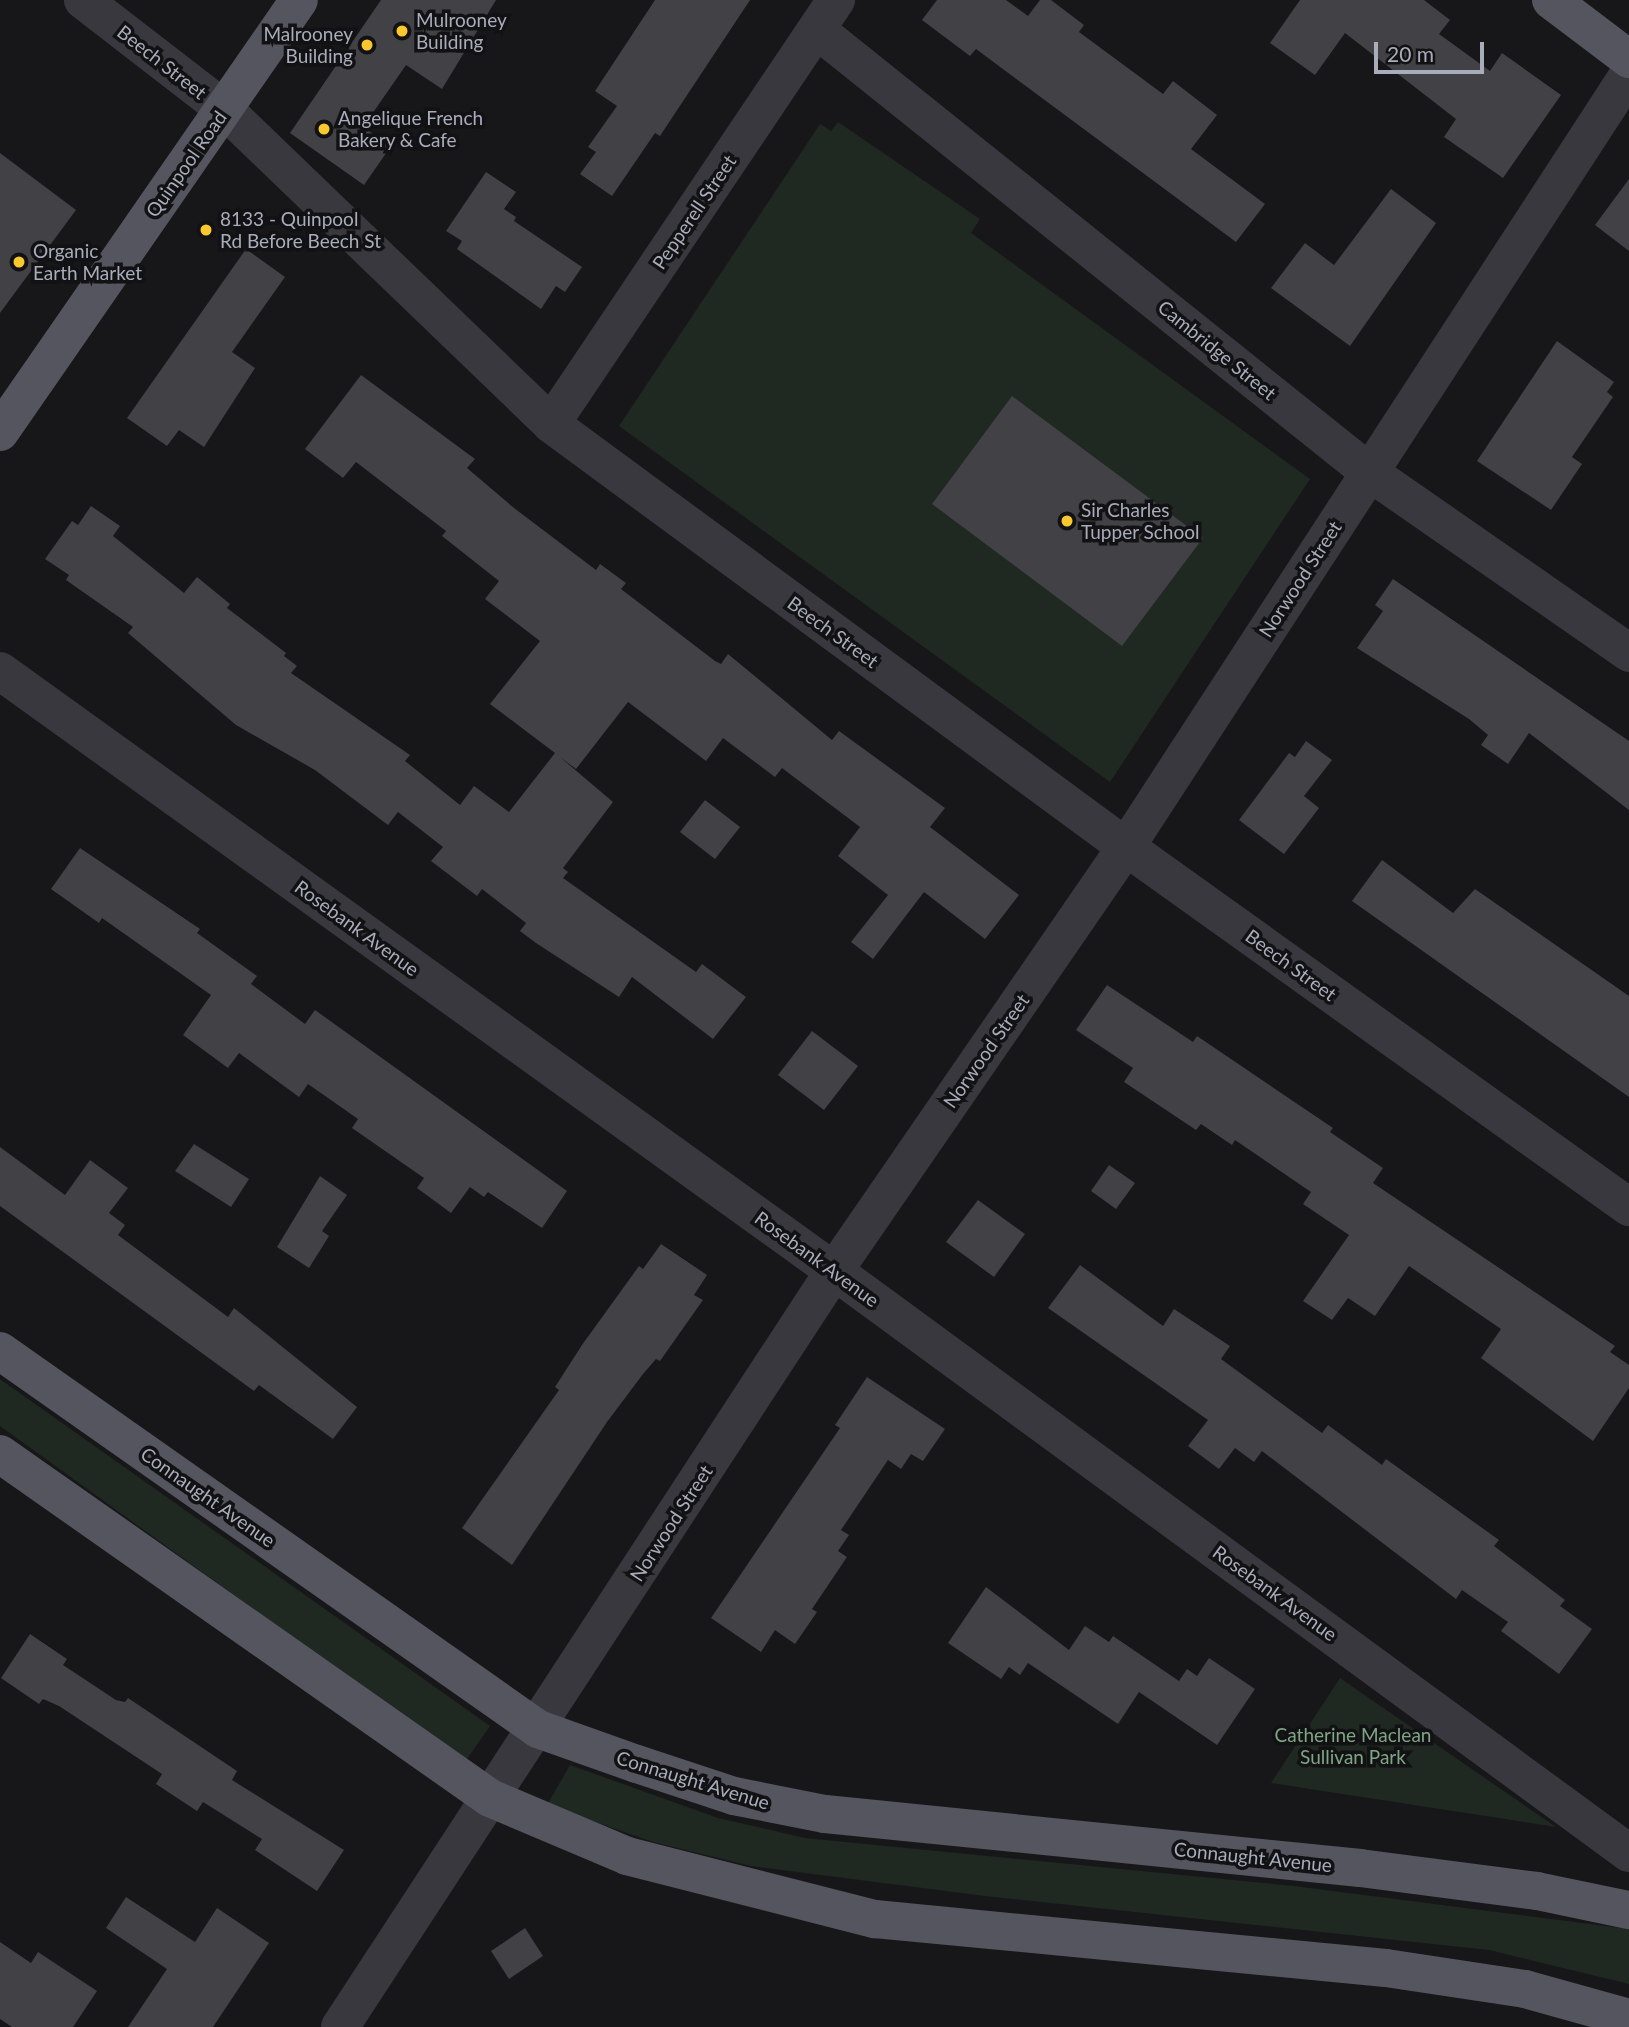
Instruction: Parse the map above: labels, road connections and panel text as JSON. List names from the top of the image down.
{
  "streets": {
    "main road": ["Quinpool Road", "Connaught Avenue"],
    "street": [
      "Beech Street",
      "Pepperell Street",
      "Cambridge Street",
      "Norwood Street",
      "Rosebank Avenue"
    ]
  },
  "crossings": [
    ["Beech Street", "Quinpool Road"],
    ["Beech Street", "Pepperell Street"],
    ["Beech Street", "Norwood Street"],
    ["Pepperell Street", "Cambridge Street"],
    ["Cambridge Street", "Norwood Street"],
    ["Norwood Street", "Rosebank Avenue"],
    ["Norwood Street", "Connaught Avenue"]
  ],
  "parks": ["Catherine Maclean Sullivan Park"],
  "places": [
    "Mulrooney Building",
    "Malrooney Building",
    "Angelique French Bakery & Cafe",
    "8133 - Quinpool Rd Before Beech St",
    "Organic Earth Market",
    "Sir Charles Tupper School"
  ],
  "scale_bar": "20 m"
}
